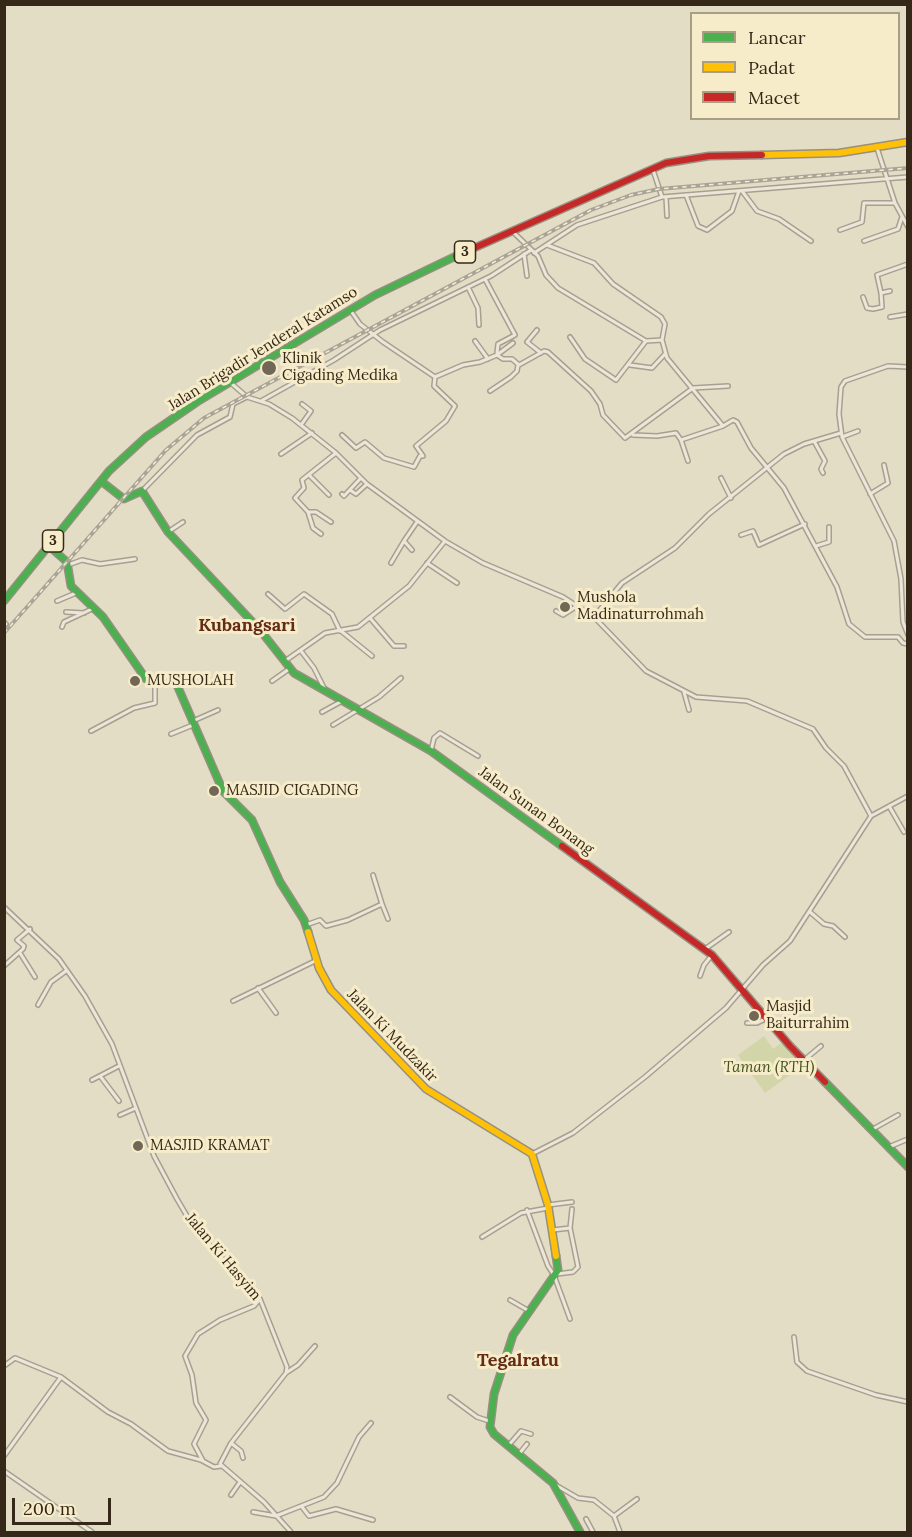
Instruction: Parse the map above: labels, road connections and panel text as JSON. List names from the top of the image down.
{
  "streets": {
    "main road": [
      "3",
      "Jalan Brigadir Jenderal Katamso",
      "Jalan Sunan Bonang",
      "Jalan Ki Mudzakir"
    ],
    "street": ["Jalan Ki Hasyim"]
  },
  "districts": ["Kubangsari", "Tegalratu"],
  "parks": ["Taman (RTH)"],
  "places": [
    "Klinik Cigading Medika",
    "Mushola Madinaturrohmah",
    "MUSHOLAH",
    "MASJID CIGADING",
    "Masjid Baiturrahim",
    "MASJID KRAMAT"
  ],
  "legend": ["Lancar", "Padat", "Macet"],
  "scale_bar": "200 m"
}
